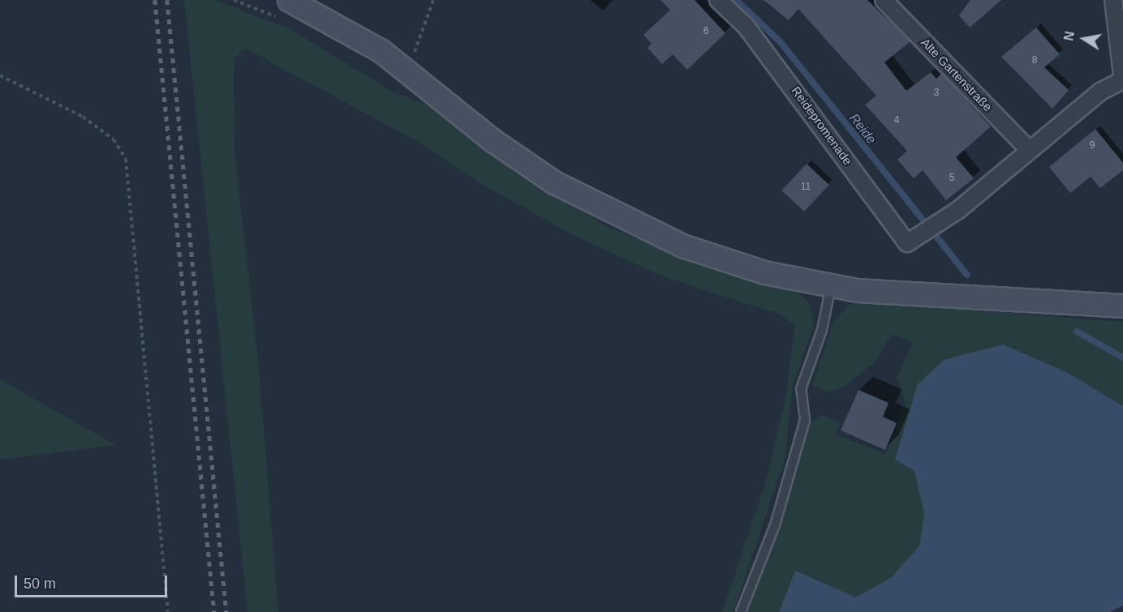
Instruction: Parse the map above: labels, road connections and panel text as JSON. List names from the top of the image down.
{
  "streets": {
    "street": ["Alte Gartenstraße", "Reidepromenade"]
  },
  "crossings": [
    ["Alte Gartenstraße", "Reidepromenade"]
  ],
  "water": ["Reide"],
  "house_numbers": [
    "6",
    "8",
    "3",
    "4",
    "9",
    "5",
    "11"
  ],
  "scale_bar": "50 m",
  "north": "left"
}
